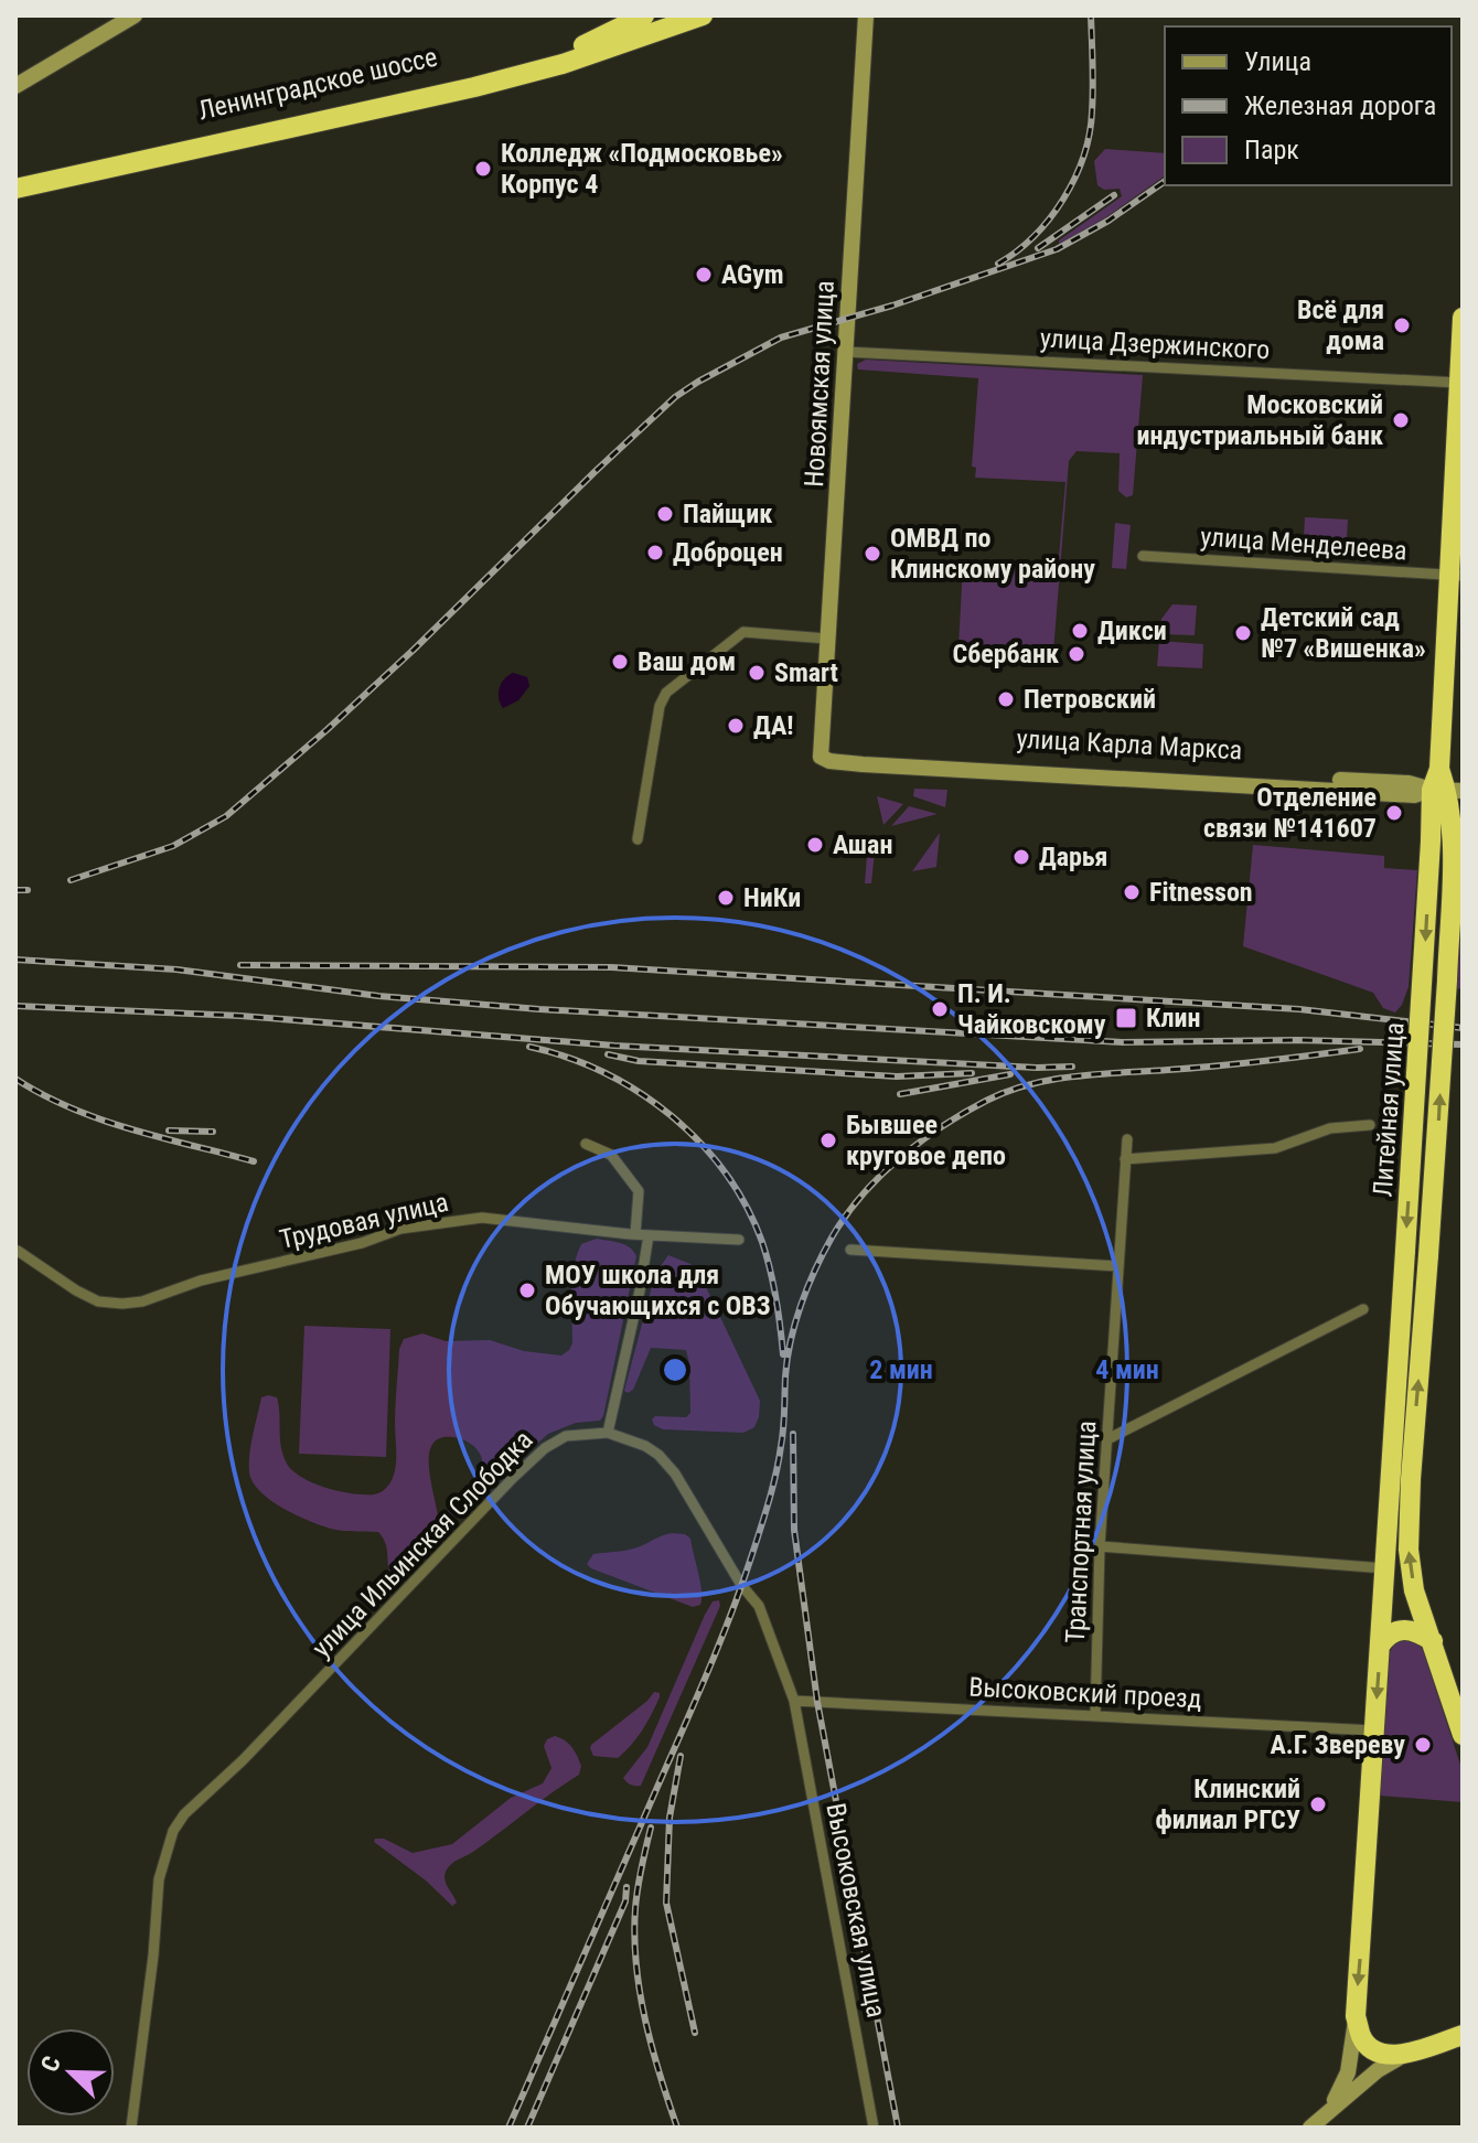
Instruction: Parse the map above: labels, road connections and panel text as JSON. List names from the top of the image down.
{
  "streets": {
    "highway": ["Ленинградское шоссе", "Литейная улица"],
    "street": [
      "улица Дзержинского",
      "Новоямская улица",
      "улица Менделеева",
      "улица Карла Маркса",
      "Трудовая улица",
      "Транспортная улица",
      "улица Ильинская Слободка",
      "Высоковский проезд",
      "Высоковская улица"
    ]
  },
  "crossings": [
    ["улица Дзержинского", "Новоямская улица"],
    ["улица Дзержинского", "Литейная улица"],
    ["Новоямская улица", "улица Карла Маркса"],
    ["улица Менделеева", "Литейная улица"],
    ["улица Карла Маркса", "Литейная улица"],
    ["Литейная улица", "Высоковский проезд"],
    ["Транспортная улица", "Высоковский проезд"],
    ["улица Ильинская Слободка", "Высоковская улица"],
    ["Высоковский проезд", "Высоковская улица"]
  ],
  "places": {
    "other": [
      "Колледж «Подмосковье» Корпус 4",
      "AGym",
      "Всё для дома",
      "Московский индустриальный банк",
      "Пайщик",
      "Доброцен",
      "ОМВД по Клинскому району",
      "Дикси",
      "Детский сад №7 «Вишенка»",
      "Сбербанк",
      "Ваш дом",
      "Smart",
      "Петровский",
      "ДА!",
      "Отделение связи №141607",
      "Ашан",
      "Дарья",
      "Fitnesson",
      "НиКи",
      "П. И. Чайковскому",
      "Бывшее круговое депо",
      "МОУ школа для Обучающихся с ОВЗ",
      "А.Г. Звереву",
      "Клинский филиал РГСУ"
    ],
    "transit": ["Клин"]
  },
  "legend": ["Улица", "Железная дорога", "Парк"],
  "north": "top left",
  "rings": ["2 мин", "4 мин"]
}
